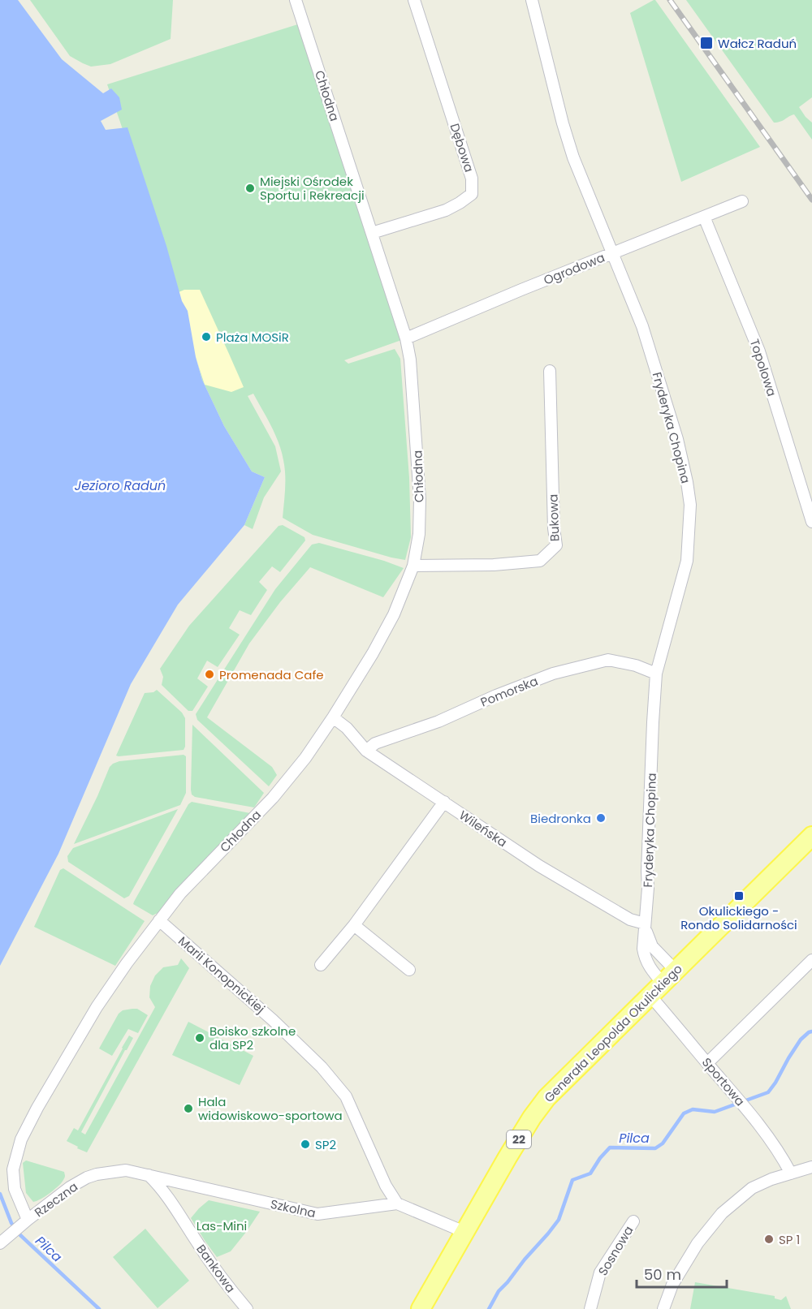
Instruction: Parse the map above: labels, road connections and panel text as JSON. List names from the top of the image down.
{
  "streets": {
    "main road": ["Generała Leopolda Okulickiego", "22"],
    "street": [
      "Chłodna",
      "Dębowa",
      "Ogrodowa",
      "Topolowa",
      "Fryderyka Chopina",
      "Bukowa",
      "Pomorska",
      "Wileńska",
      "Marii Konopnickiej",
      "Sportowa",
      "Rzeczna",
      "Szkolna",
      "Sosnowa",
      "Bankowa"
    ]
  },
  "crossings": [
    ["Chłodna", "Dębowa"],
    ["Chłodna", "Ogrodowa"],
    ["Chłodna", "Bukowa"],
    ["Chłodna", "Wileńska"],
    ["Chłodna", "Marii Konopnickiej"],
    ["Ogrodowa", "Topolowa"],
    ["Ogrodowa", "Fryderyka Chopina"],
    ["Fryderyka Chopina", "Pomorska"],
    ["Fryderyka Chopina", "Wileńska"],
    ["Fryderyka Chopina", "Generała Leopolda Okulickiego"],
    ["Pomorska", "Wileńska"],
    ["Marii Konopnickiej", "Szkolna"],
    ["Generała Leopolda Okulickiego", "Sportowa"],
    ["Rzeczna", "Szkolna"],
    ["Rzeczna", "Bankowa"],
    ["Szkolna", "Bankowa"]
  ],
  "water": ["Jezioro Raduń", "Pilca"],
  "parks": ["Las-Mini"],
  "places": {
    "transit": ["Wałcz Raduń", "Okulickiego - Rondo Solidarności"],
    "other": [
      "Miejski Ośrodek Sportu i Rekreacji",
      "Plaża MOSiR",
      "Promenada Cafe",
      "Biedronka",
      "Boisko szkolne dla SP2",
      "Hala widowiskowo-sportowa",
      "SP2",
      "SP 1"
    ]
  },
  "scale_bar": "50 m"
}
